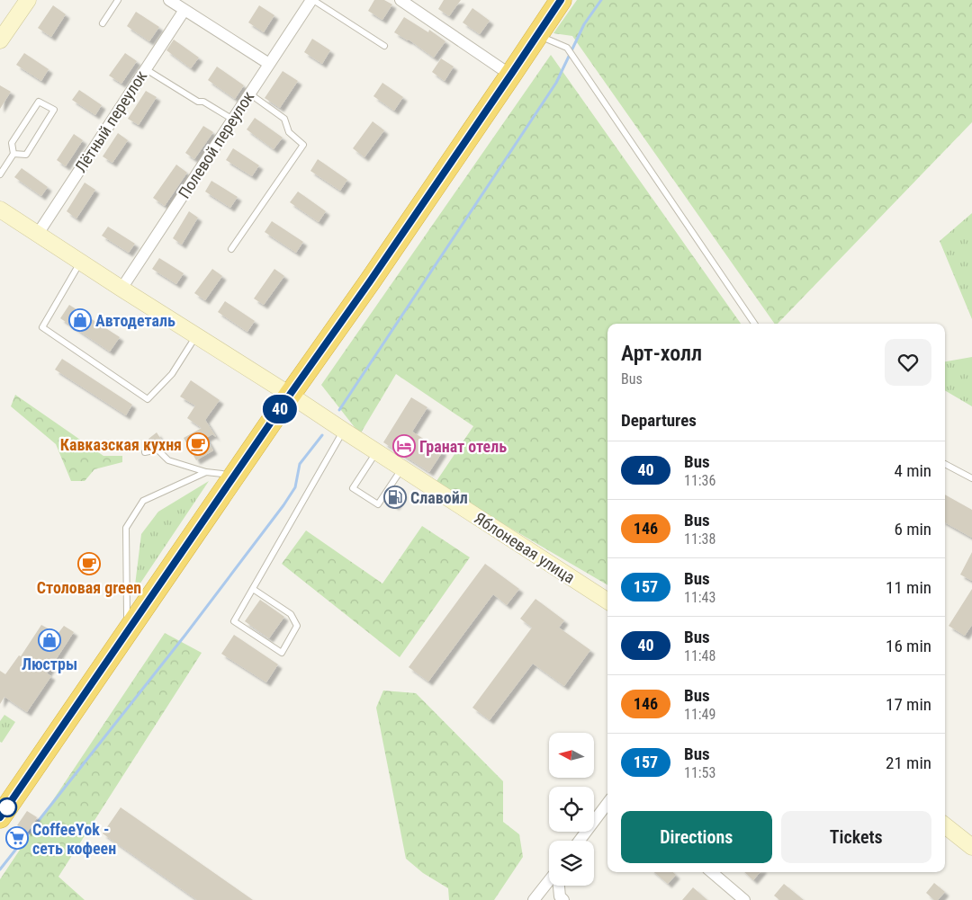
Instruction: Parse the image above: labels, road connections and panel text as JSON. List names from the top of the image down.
{
  "streets": {
    "street": ["Лётный переулок", "Полевой переулок", "Яблоневая улица"]
  },
  "crossings": [
    ["Лётный переулок", "Яблоневая улица"],
    ["Полевой переулок", "Яблоневая улица"]
  ],
  "places": {
    "shop": ["Автодеталь", "Люстры"],
    "cafe": ["Кавказская кухня", "Столовая green"],
    "hotel": ["Гранат отель"],
    "fuel station": ["Славойл"],
    "supermarket": ["CoffeeYok - сеть кофеен"]
  },
  "lines": ["bus line 40"],
  "north": "left",
  "page": {
    "on_map": "40",
    "heading": [
      ["Арт-холл", "Bus"],
      "Departures"
    ],
    "list": [
      {
        "mark": "40",
        "name": "Bus",
        "note": "11:36",
        "value": "4 min"
      },
      {
        "mark": "146",
        "name": "Bus",
        "note": "11:38",
        "value": "6 min"
      },
      {
        "mark": "157",
        "name": "Bus",
        "note": "11:43",
        "value": "11 min"
      },
      {
        "mark": "40",
        "name": "Bus",
        "note": "11:48",
        "value": "16 min"
      },
      {
        "mark": "146",
        "name": "Bus",
        "note": "11:49",
        "value": "17 min"
      },
      {
        "mark": "157",
        "name": "Bus",
        "note": "11:53",
        "value": "21 min"
      }
    ],
    "buttons": ["Directions", "Tickets"]
  }
}
